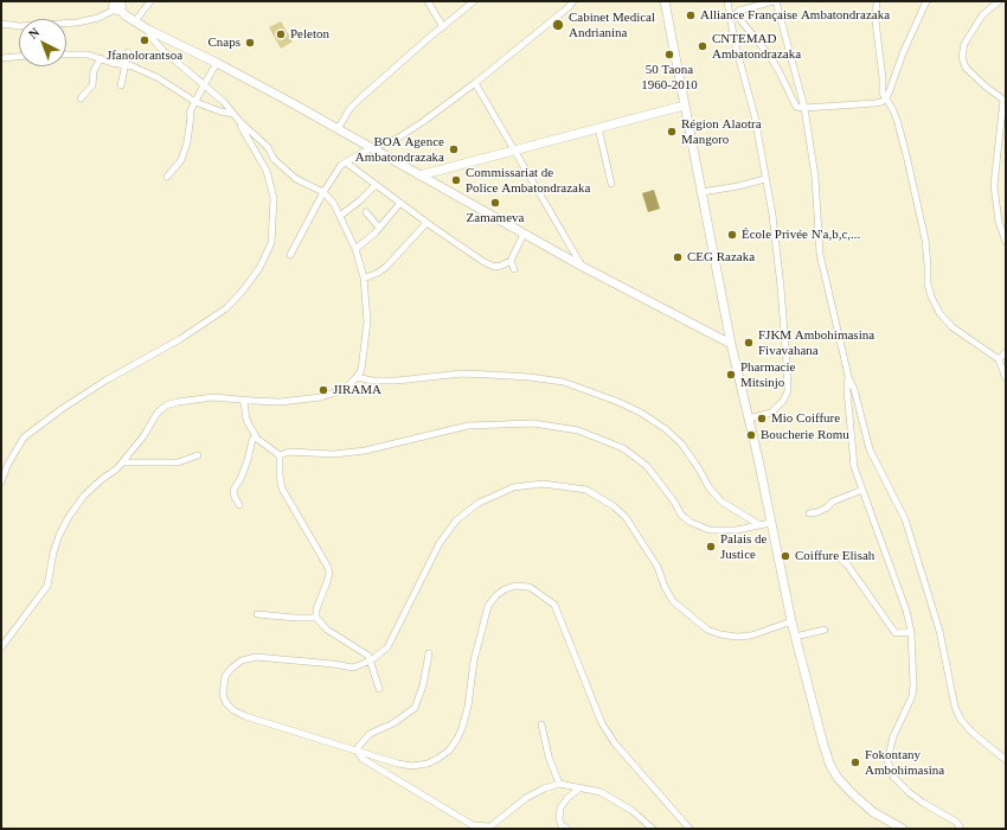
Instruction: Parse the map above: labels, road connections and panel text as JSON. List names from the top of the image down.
{
  "places": [
    "Alliance Française Ambatondrazaka",
    "Cabinet Medical Andrianina",
    "Peleton",
    "Jfanolorantsoa",
    "Cnaps",
    "CNTEMAD Ambatondrazaka",
    "50 Taona 1960-2010",
    "Région Alaotra Mangoro",
    "BOA Agence Ambatondrazaka",
    "Commissariat de Police Ambatondrazaka",
    "Zamameva",
    "École Privée N'a,b,c,...",
    "CEG Razaka",
    "FJKM Ambohimasina Fivavahana",
    "Pharmacie Mitsinjo",
    "JIRAMA",
    "Mio Coiffure",
    "Boucherie Romu",
    "Palais de Justice",
    "Coiffure Elisah",
    "Fokontany Ambohimasina"
  ],
  "north": "top left"
}
